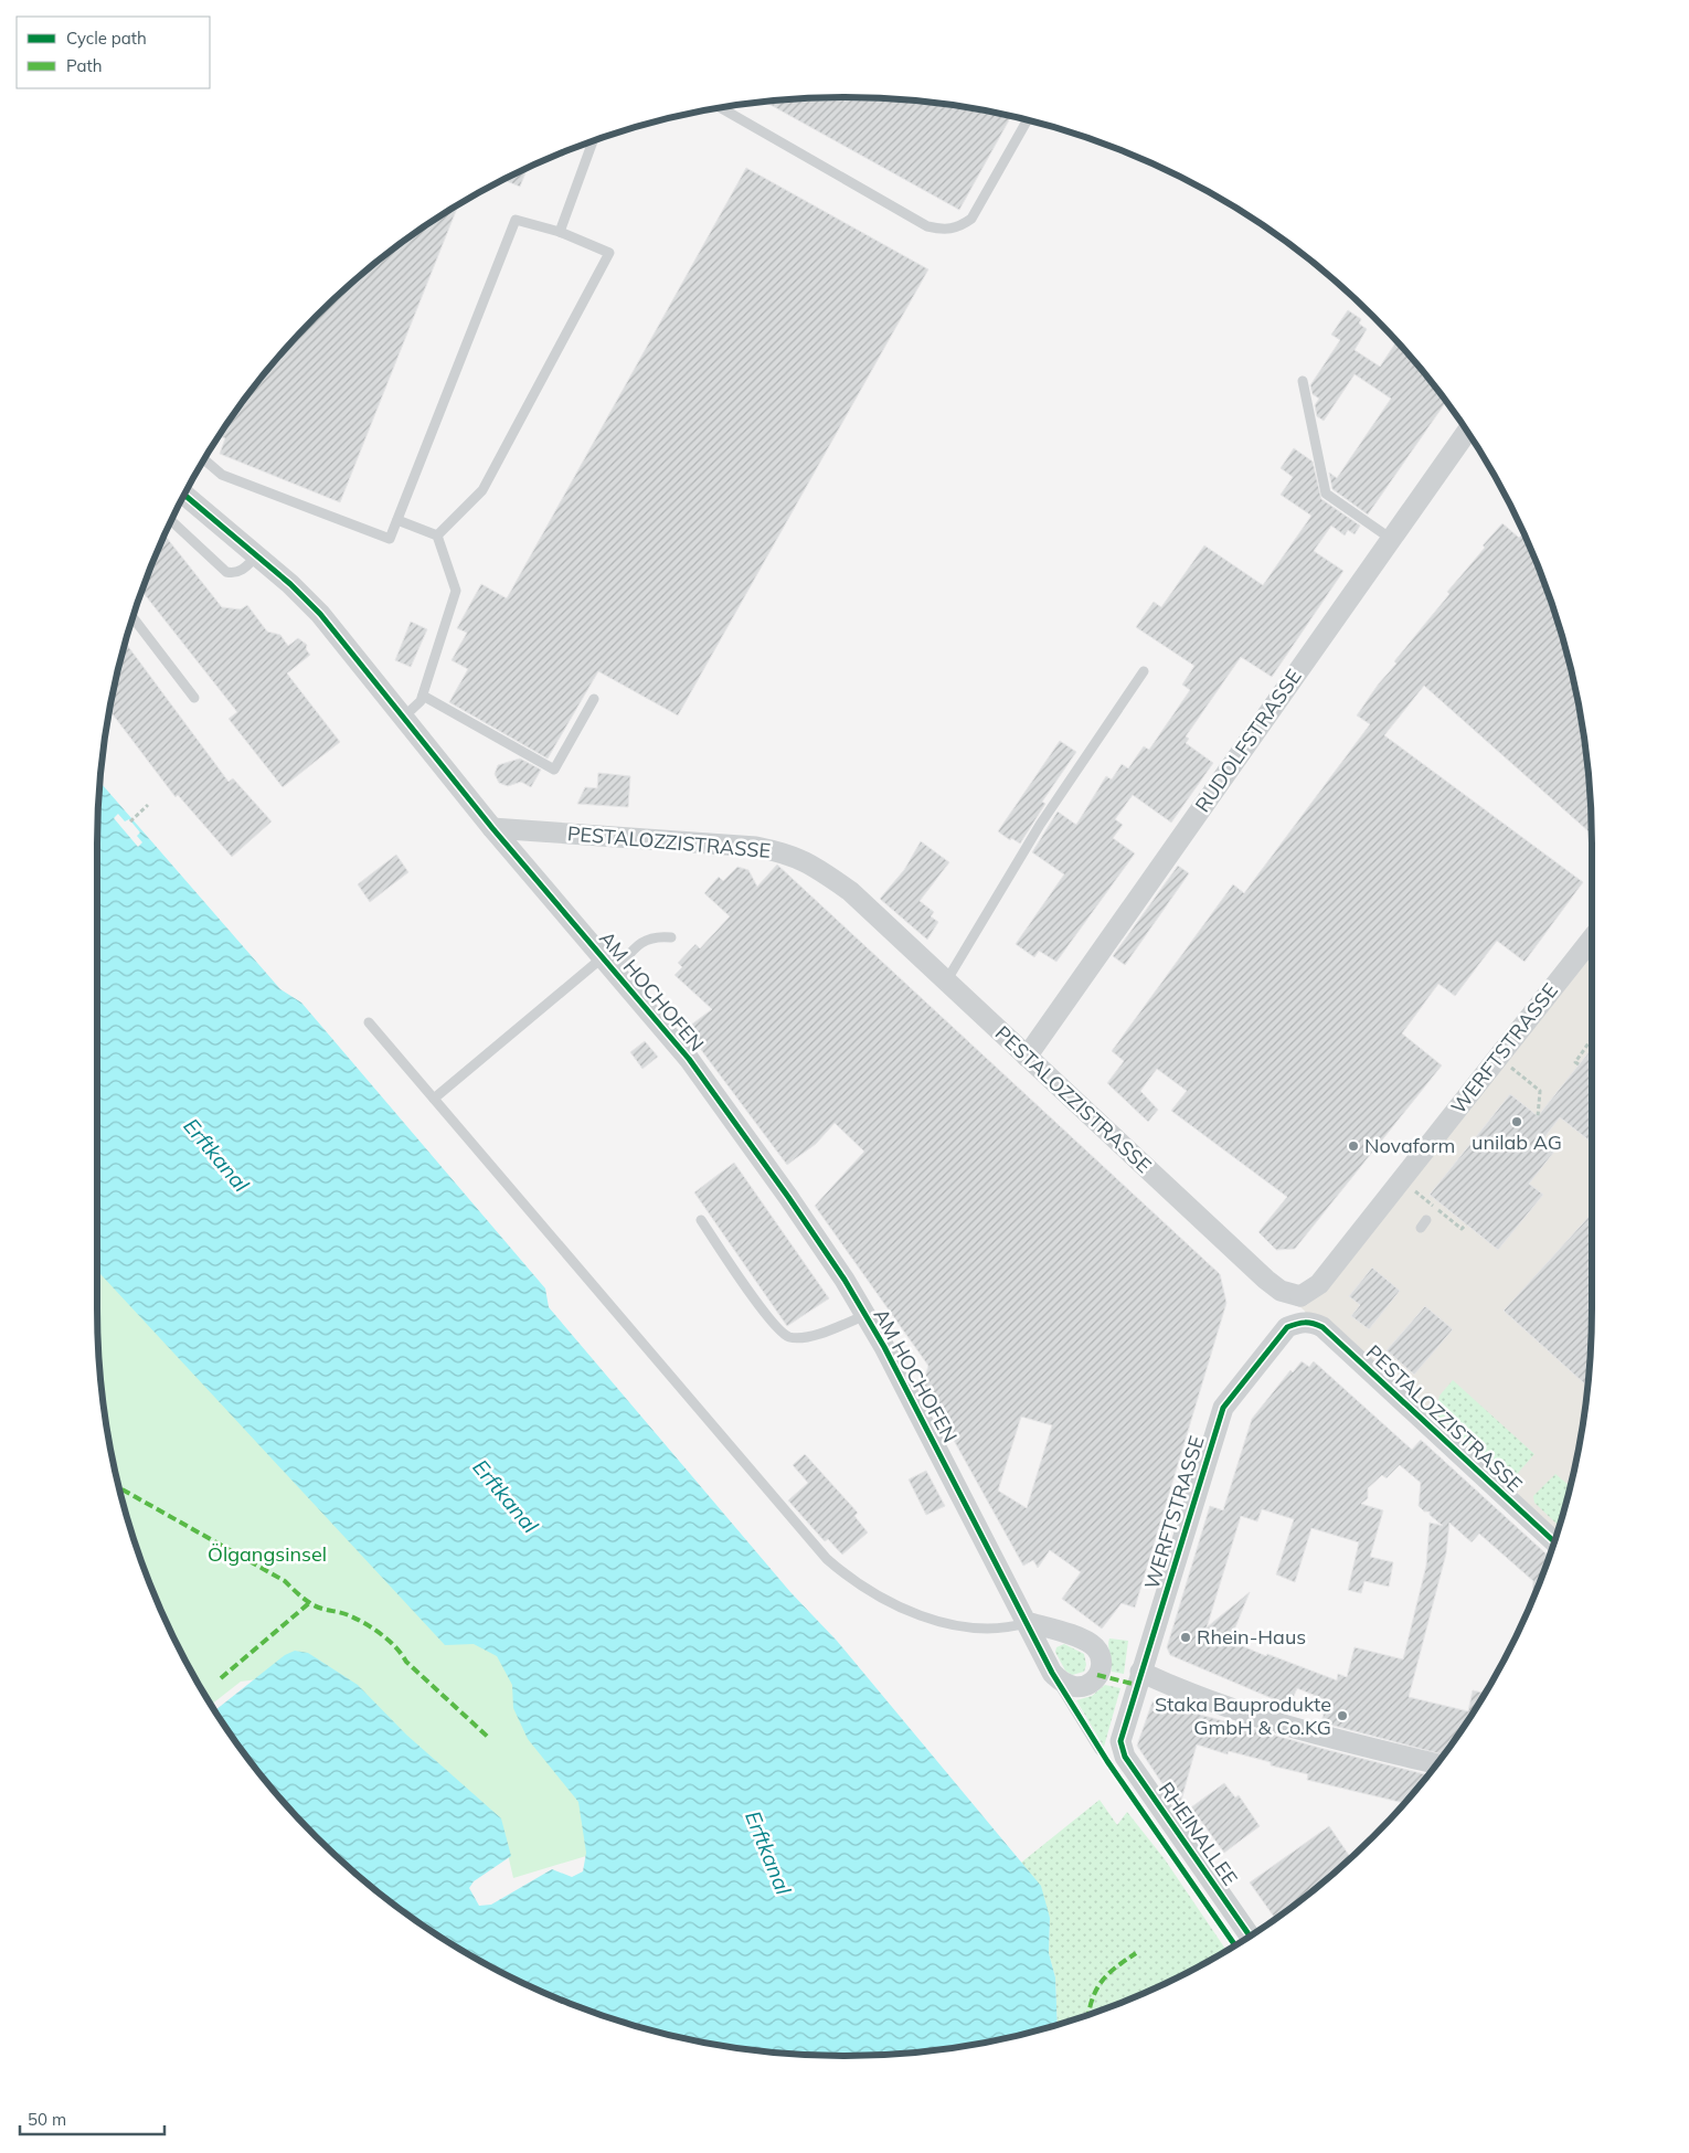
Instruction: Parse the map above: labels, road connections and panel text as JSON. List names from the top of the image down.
{
  "streets": {
    "street": [
      "RUDOLFSTRASSE",
      "PESTALOZZISTRASSE",
      "AM HOCHOFEN",
      "WERFTSTRASSE",
      "RHEINALLEE"
    ]
  },
  "crossings": [
    ["RUDOLFSTRASSE", "PESTALOZZISTRASSE"],
    ["PESTALOZZISTRASSE", "AM HOCHOFEN"],
    ["PESTALOZZISTRASSE", "WERFTSTRASSE"],
    ["WERFTSTRASSE", "RHEINALLEE"]
  ],
  "water": ["Erftkanal"],
  "parks": ["Ölgangsinsel"],
  "places": [
    "unilab AG",
    "Novaform",
    "Rhein-Haus",
    "Staka Bauprodukte GmbH & Co.KG"
  ],
  "legend": ["Cycle path", "Path"],
  "scale_bar": "50 m"
}
